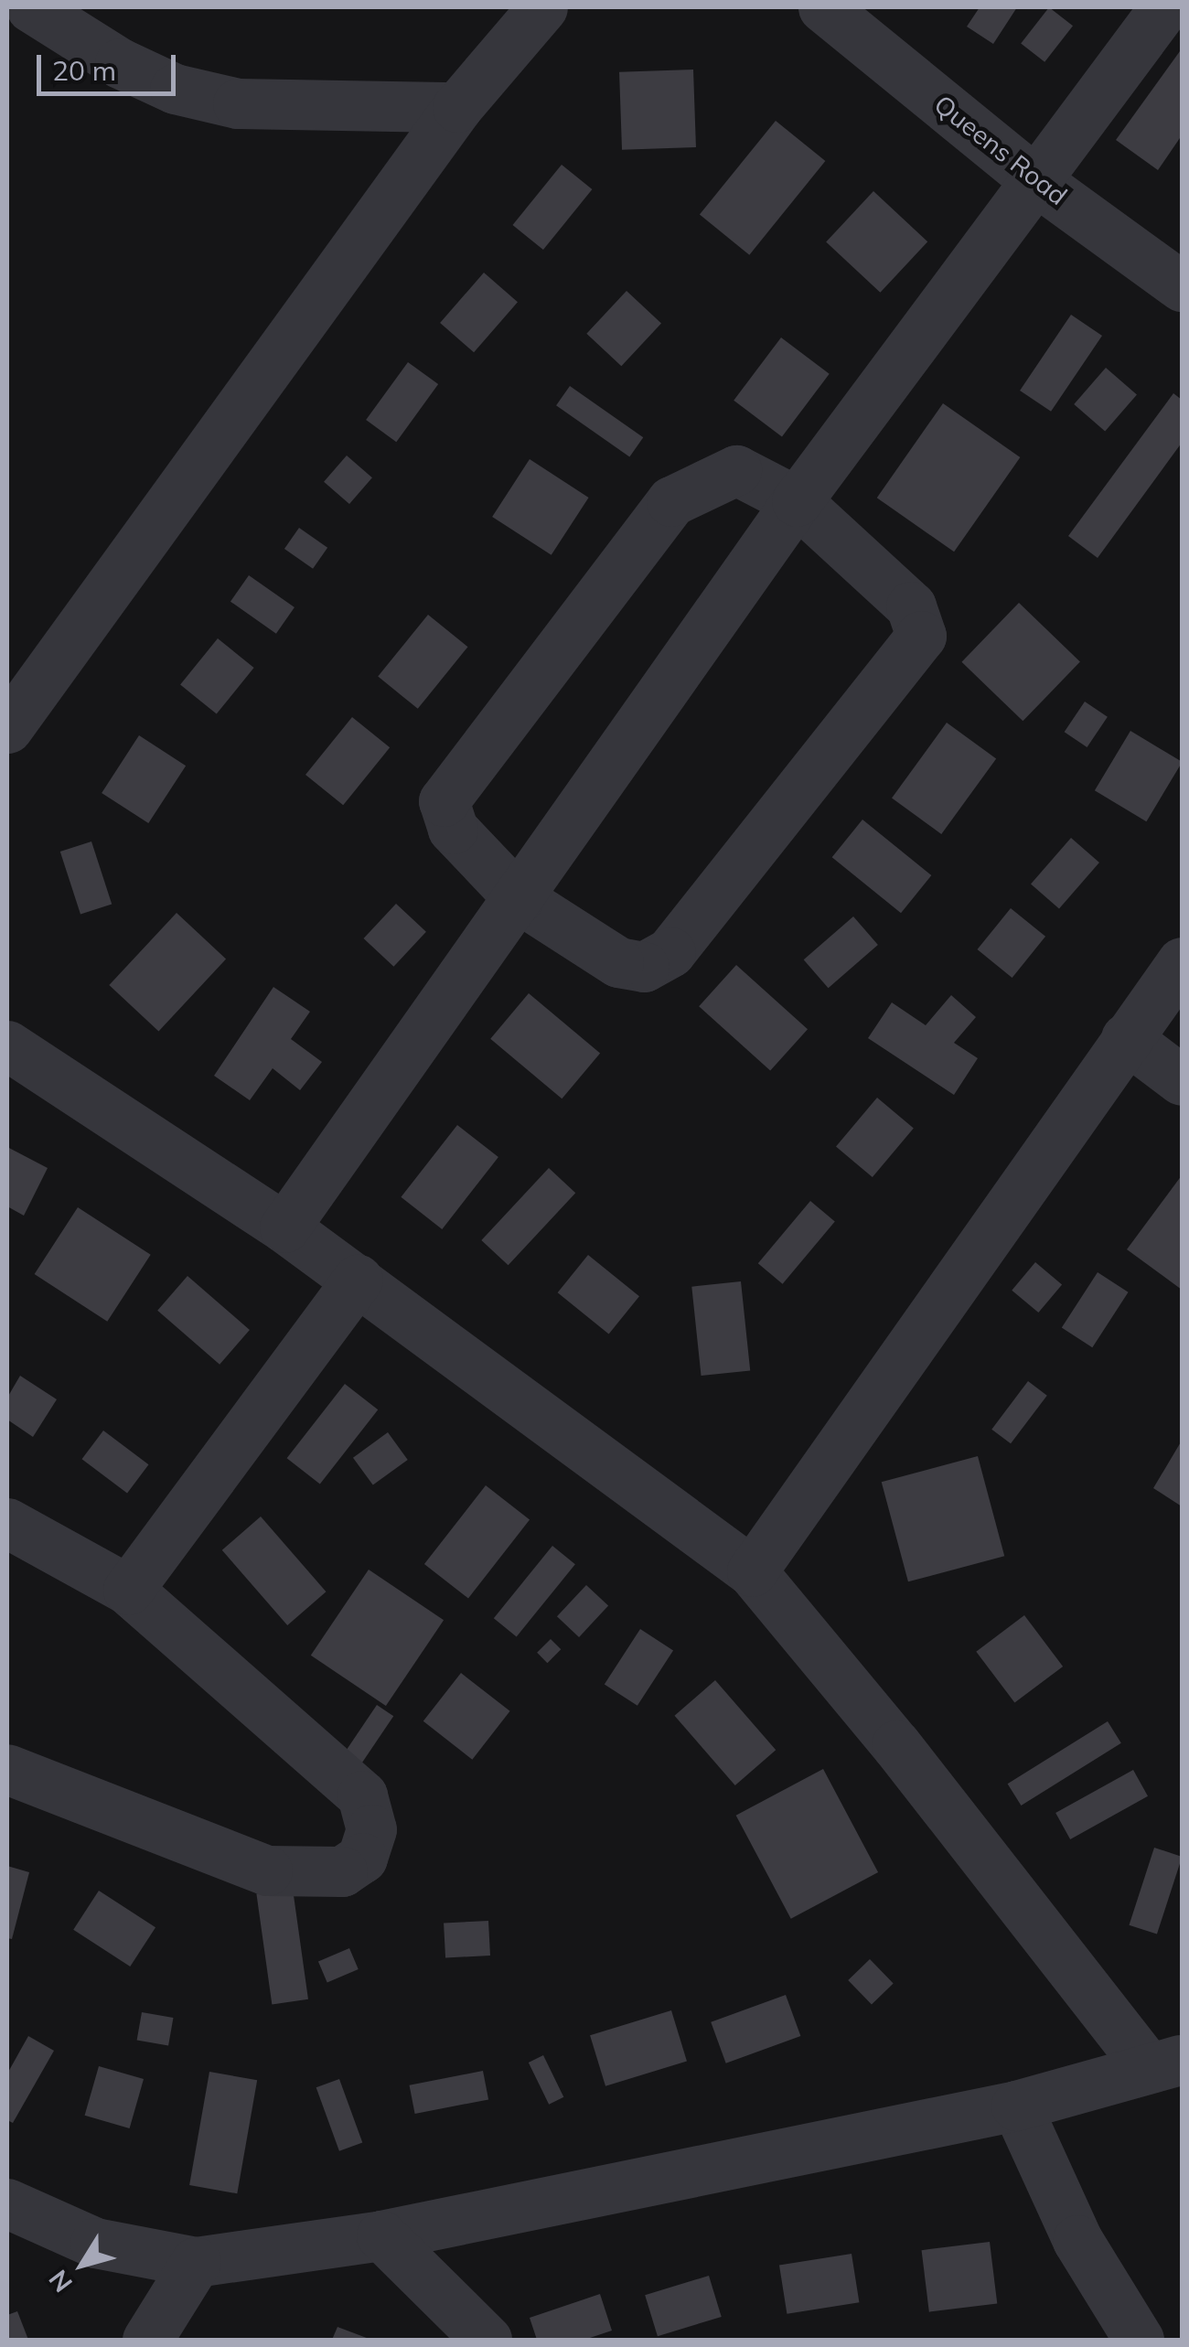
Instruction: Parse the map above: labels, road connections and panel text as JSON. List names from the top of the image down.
{
  "streets": {
    "street": ["Queens Road"]
  },
  "scale_bar": "20 m",
  "north": "bottom left"
}
